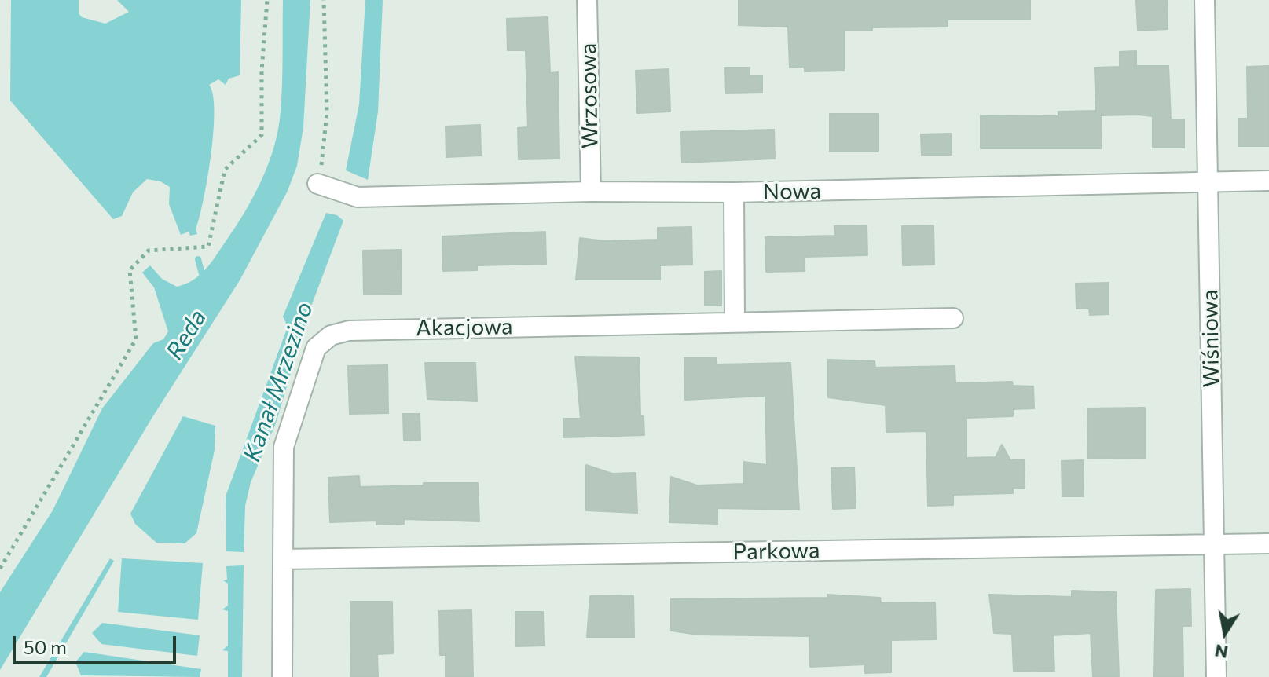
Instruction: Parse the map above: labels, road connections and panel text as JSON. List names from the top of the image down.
{
  "streets": {
    "street": [
      "Wrzosowa",
      "Nowa",
      "Akacjowa",
      "Wiśniowa",
      "Parkowa"
    ]
  },
  "crossings": [
    ["Wrzosowa", "Nowa"],
    ["Nowa", "Wiśniowa"],
    ["Akacjowa", "Parkowa"],
    ["Wiśniowa", "Parkowa"]
  ],
  "water": ["Reda", "Kanał Mrzezino"],
  "scale_bar": "50 m",
  "north": "bottom"
}
